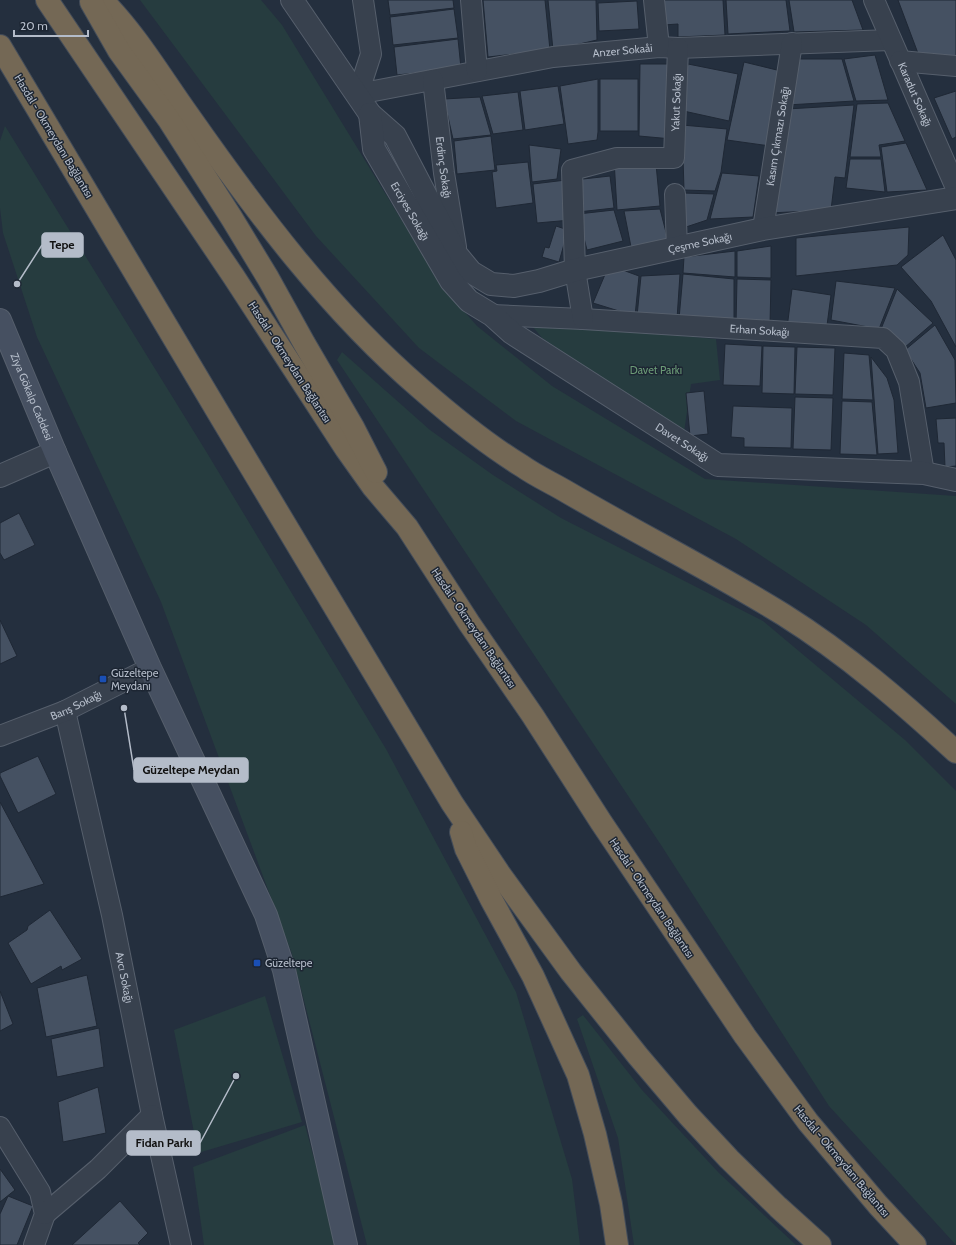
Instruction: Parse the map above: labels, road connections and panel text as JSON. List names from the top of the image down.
{
  "streets": {
    "highway": ["Hasdal - Okmeydanı Bağlantısı"],
    "main road": ["Ziya Gökalp Caddesi"],
    "street": [
      "Anzer Sokaåi",
      "Karadut Sokağı",
      "Yakut Sokağı",
      "Kasım Çıkmazı Sokağı",
      "Erdinç Sokağı",
      "Erciyes Sokağı",
      "Çeşme Sokağı",
      "Erhan Sokağı",
      "Davet Sokağı",
      "Barış Sokağı",
      "Avcı Sokağı"
    ]
  },
  "crossings": [
    ["Anzer Sokaåi", "Karadut Sokağı"],
    ["Anzer Sokaåi", "Yakut Sokağı"],
    ["Anzer Sokaåi", "Kasım Çıkmazı Sokağı"],
    ["Anzer Sokaåi", "Erdinç Sokağı"],
    ["Anzer Sokaåi", "Erciyes Sokağı"],
    ["Yakut Sokağı", "Çeşme Sokağı"],
    ["Kasım Çıkmazı Sokağı", "Çeşme Sokağı"],
    ["Erdinç Sokağı", "Erciyes Sokağı"],
    ["Erdinç Sokağı", "Çeşme Sokağı"],
    ["Erciyes Sokağı", "Çeşme Sokağı"],
    ["Erciyes Sokağı", "Davet Sokağı"],
    ["Erhan Sokağı", "Davet Sokağı"],
    ["Ziya Gökalp Caddesi", "Barış Sokağı"],
    ["Barış Sokağı", "Avcı Sokağı"]
  ],
  "parks": ["Davet Parkı"],
  "places": {
    "other": ["Tepe", "Güzeltepe Meydan", "Fidan Parkı"],
    "transit": ["Güzeltepe Meydanı", "Güzeltepe"]
  },
  "scale_bar": "20 m"
}
